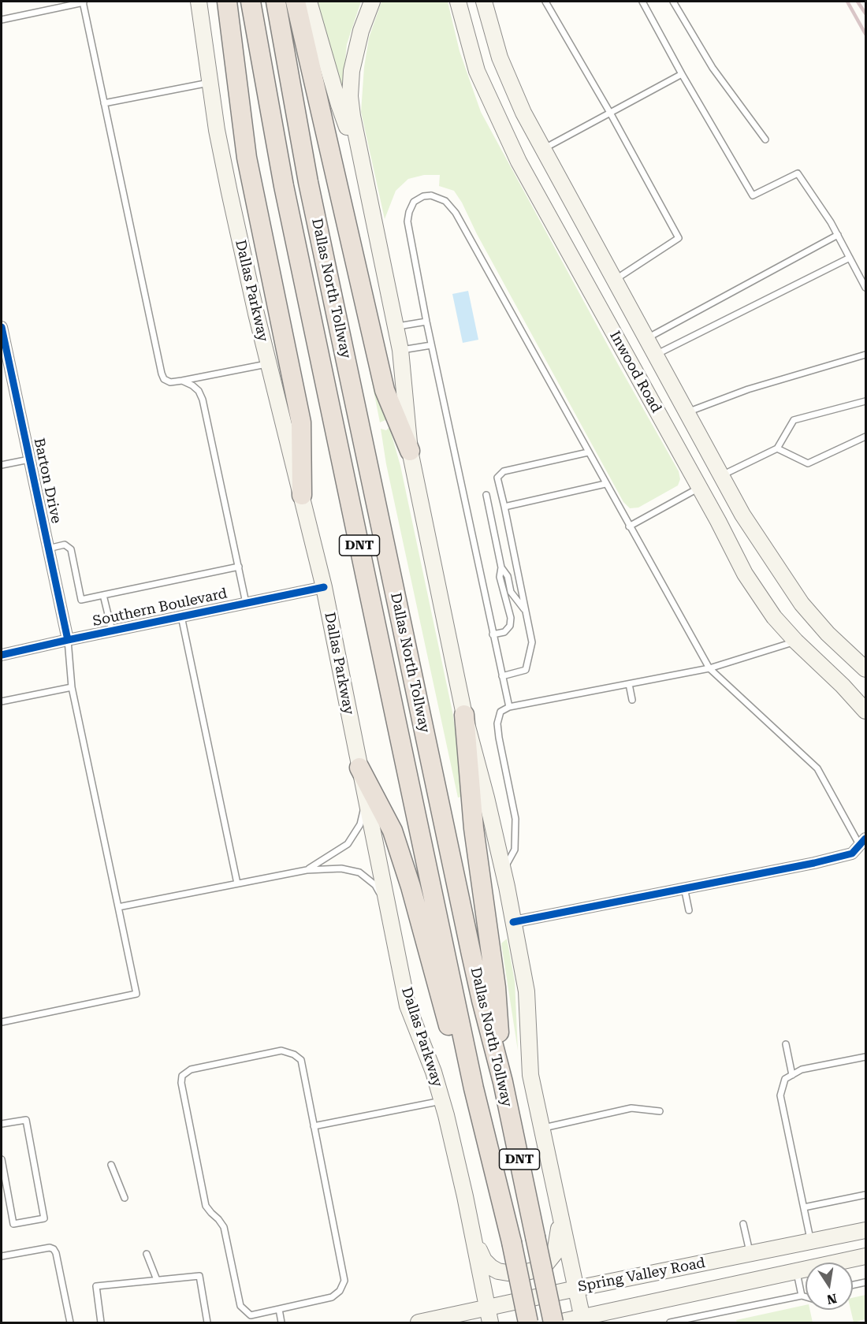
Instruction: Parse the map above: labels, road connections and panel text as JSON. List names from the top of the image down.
{
  "streets": {
    "highway": ["Dallas North Tollway", "DNT"],
    "main road": ["Dallas Parkway", "Inwood Road", "Spring Valley Road"],
    "street": ["Barton Drive", "Southern Boulevard"]
  },
  "crossings": [
    ["Dallas Parkway", "Southern Boulevard"],
    ["Dallas Parkway", "Spring Valley Road"],
    ["Barton Drive", "Southern Boulevard"]
  ],
  "north": "bottom"
}
